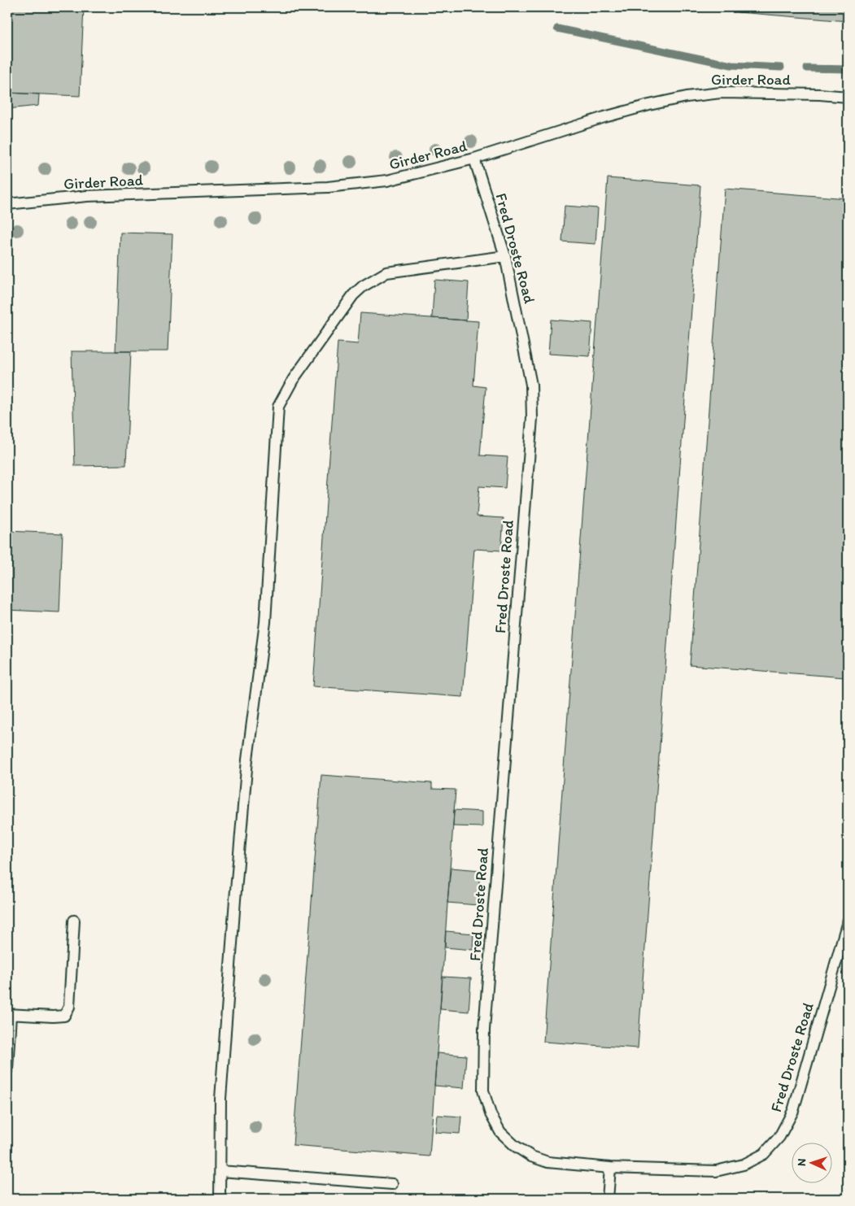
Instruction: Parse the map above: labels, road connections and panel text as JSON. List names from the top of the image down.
{
  "streets": {
    "lane": ["Girder Road", "Fred Droste Road"]
  },
  "crossings": [
    ["Girder Road", "Fred Droste Road"]
  ],
  "north": "left"
}
